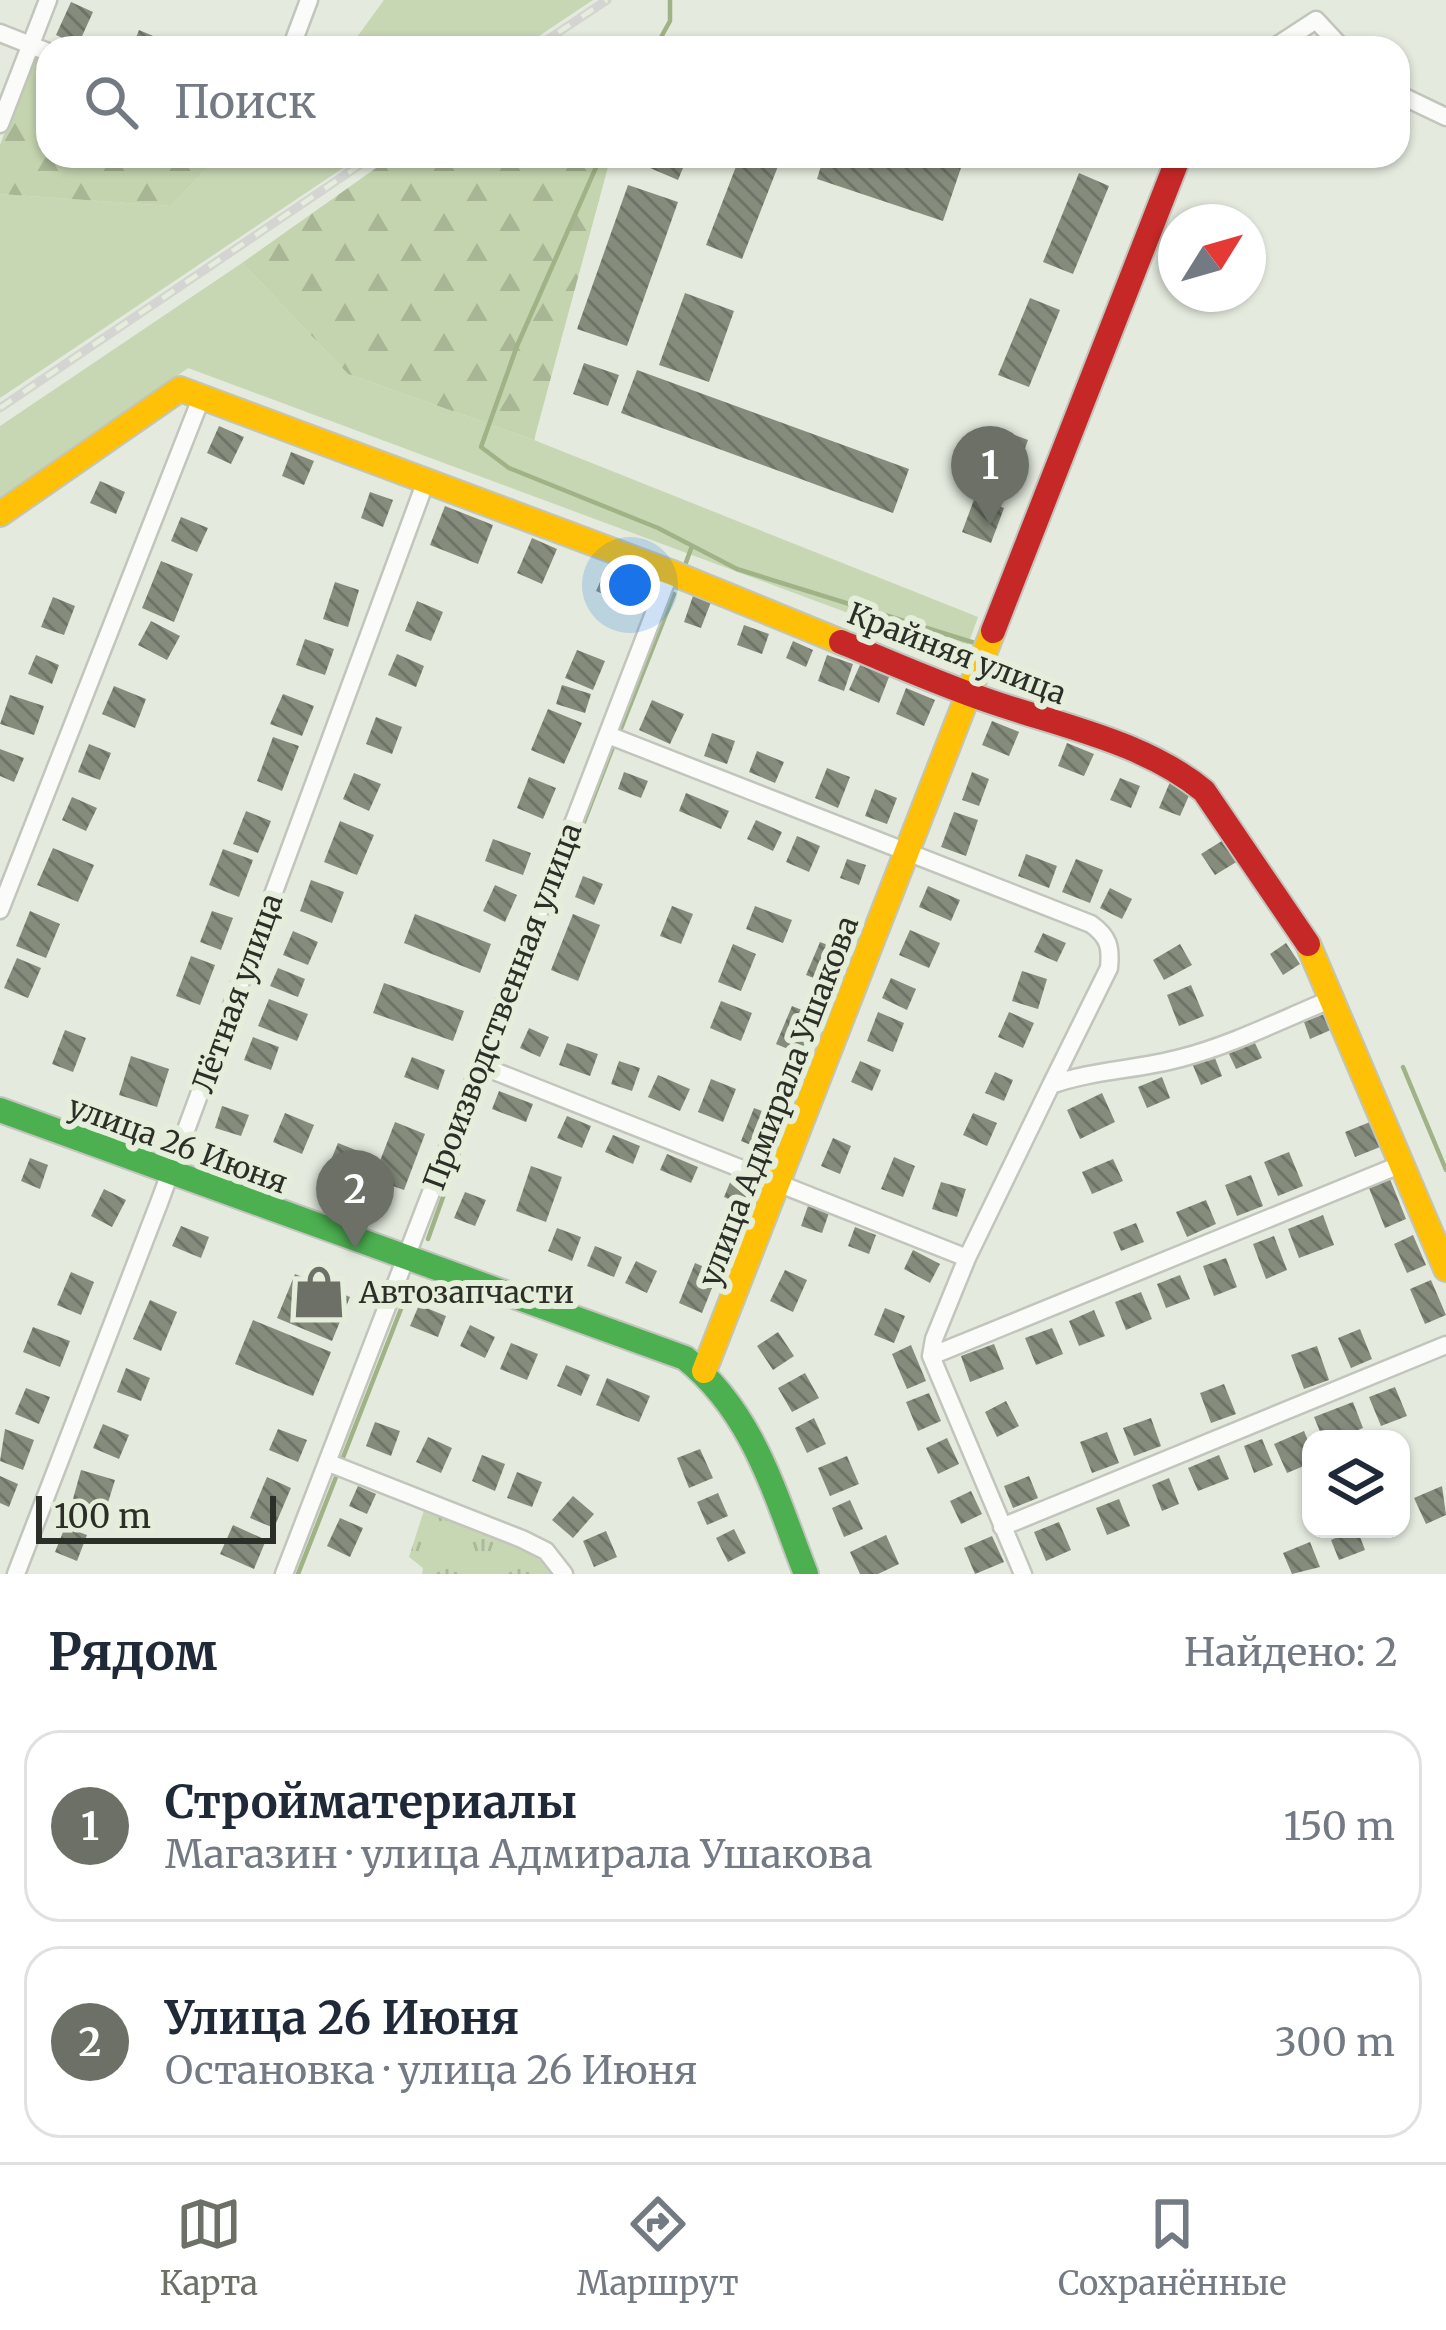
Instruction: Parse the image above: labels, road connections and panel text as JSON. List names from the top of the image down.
{
  "streets": {
    "street": [
      "Крайняя улица",
      "Лётная улица",
      "Производственная улица",
      "улица Адмирала Ушакова",
      "улица 26 Июня"
    ]
  },
  "crossings": [
    ["Крайняя улица", "Лётная улица"],
    ["Крайняя улица", "Производственная улица"],
    ["Крайняя улица", "улица Адмирала Ушакова"],
    ["Лётная улица", "улица 26 Июня"],
    ["Производственная улица", "улица 26 Июня"],
    ["улица Адмирала Ушакова", "улица 26 Июня"]
  ],
  "places": {
    "shop": ["Автозапчасти"]
  },
  "scale_bar": "100 m",
  "north": "top right",
  "page": {
    "search": "Поиск",
    "pins": ["1", "2"],
    "scale": "100 m",
    "heading": ["Рядом", "Найдено: 2"],
    "list": [
      {
        "mark": "1",
        "name": "Стройматериалы",
        "note": "Магазин · улица Адмирала Ушакова",
        "value": "150 m"
      },
      {
        "mark": "2",
        "name": "Улица 26 Июня",
        "note": "Остановка · улица 26 Июня",
        "value": "300 m"
      }
    ],
    "nav": ["Карта", "Маршрут", "Сохранённые"]
  }
}
